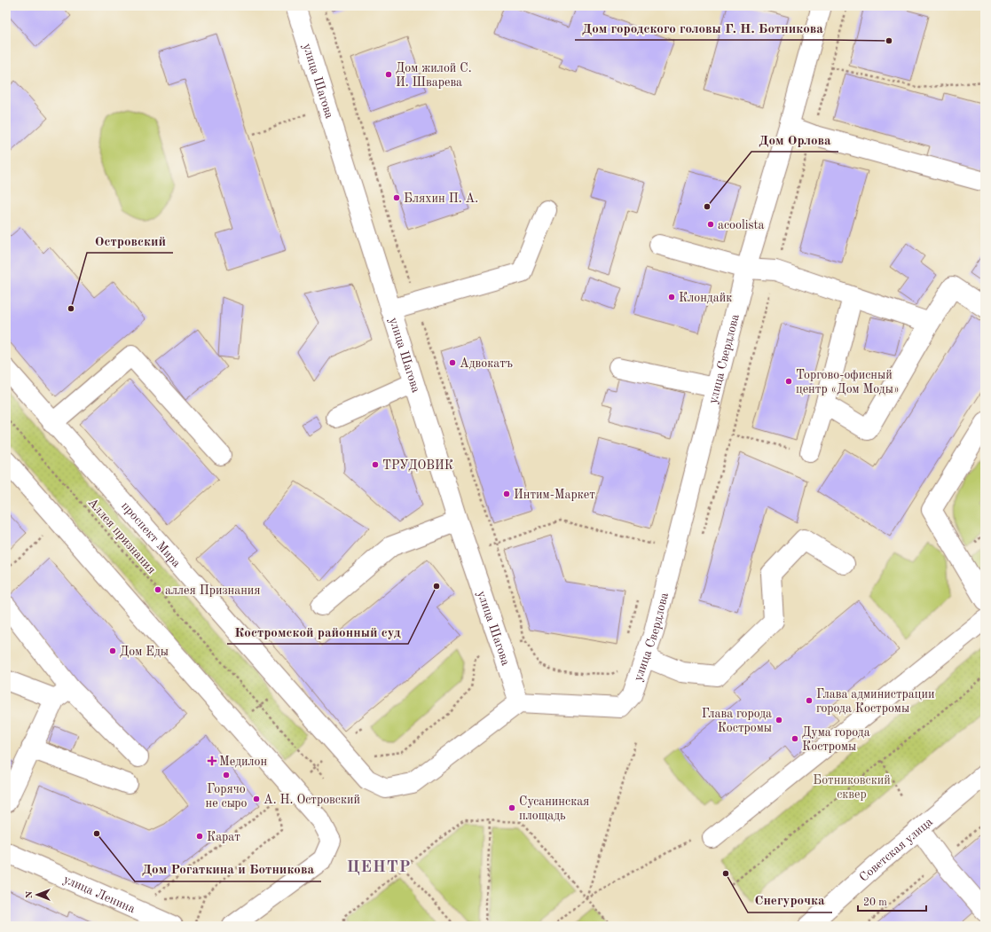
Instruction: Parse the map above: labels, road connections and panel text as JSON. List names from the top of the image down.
{
  "streets": {
    "street": [
      "улица Шагова",
      "улица Свердлова",
      "проспект Мира",
      "Советская улица",
      "улица Ленина"
    ],
    "path": ["Аллея признания"]
  },
  "crossings": [
    ["улица Шагова", "улица Свердлова"],
    ["улица Шагова", "проспект Мира"],
    ["улица Свердлова", "проспект Мира"]
  ],
  "districts": ["ЦЕНТР"],
  "parks": ["Ботниковский сквер"],
  "places": {
    "other": [
      "Дом городского головы Г. Н. Ботникова",
      "Дом жилой С. И. Шварева",
      "Бляхин П. А.",
      "Дом Орлова",
      "acoolista",
      "Клондайк",
      "Островский",
      "Адвокатъ",
      "Торгово-офисный центр «Дом Моды»",
      "ТРУДОВИК",
      "Интим-Маркет",
      "Костромской районный суд",
      "аллея Признания",
      "Дом Еды",
      "Глава администрации города Костромы",
      "Глава города Костромы",
      "Дума города Костромы",
      "Горячо не сыро",
      "А. Н. Островский",
      "Сусанинская площадь",
      "Дом Рогаткина и Ботникова",
      "Карат",
      "Снегурочка"
    ],
    "health": ["Медилон"]
  },
  "scale_bar": "20 m",
  "north": "left"
}
